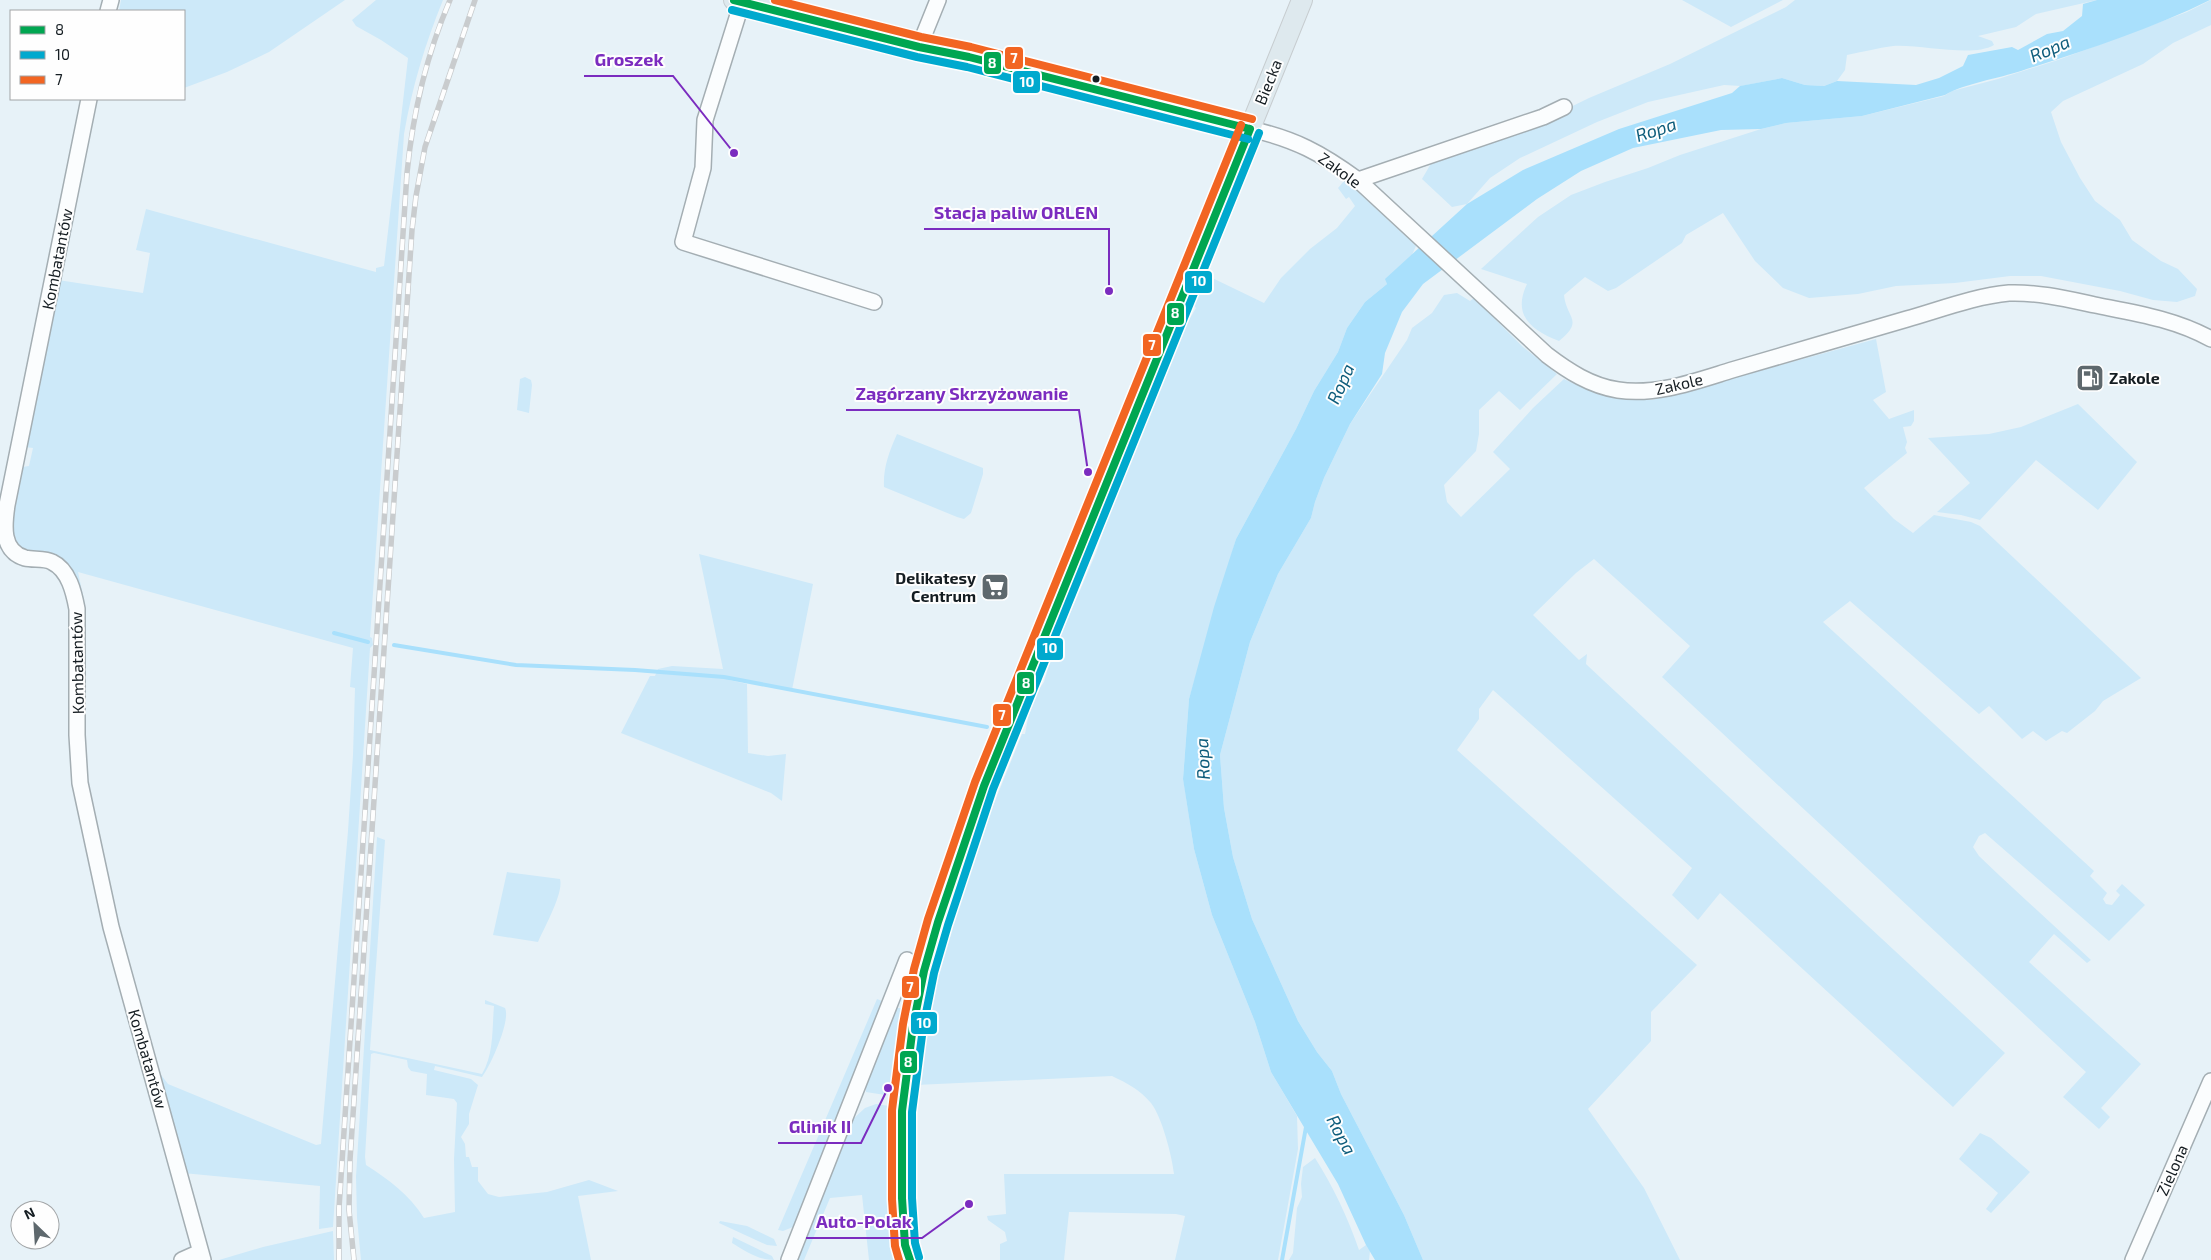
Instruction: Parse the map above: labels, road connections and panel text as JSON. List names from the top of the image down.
{
  "streets": {
    "main road": ["Biecka"],
    "street": ["Zakole", "Kombatantów", "Zielona"]
  },
  "crossings": [
    ["Biecka", "Zakole"]
  ],
  "water": ["Ropa"],
  "places": {
    "other": [
      "Groszek",
      "Stacja paliw ORLEN",
      "Zagórzany Skrzyżowanie",
      "Glinik II",
      "Auto-Polak"
    ],
    "fuel station": ["Zakole"],
    "supermarket": ["Delikatesy Centrum"]
  },
  "lines": ["transit line 8", "transit line 7", "transit line 10"],
  "legend": ["8", "10", "7"],
  "north": "top left"
}
